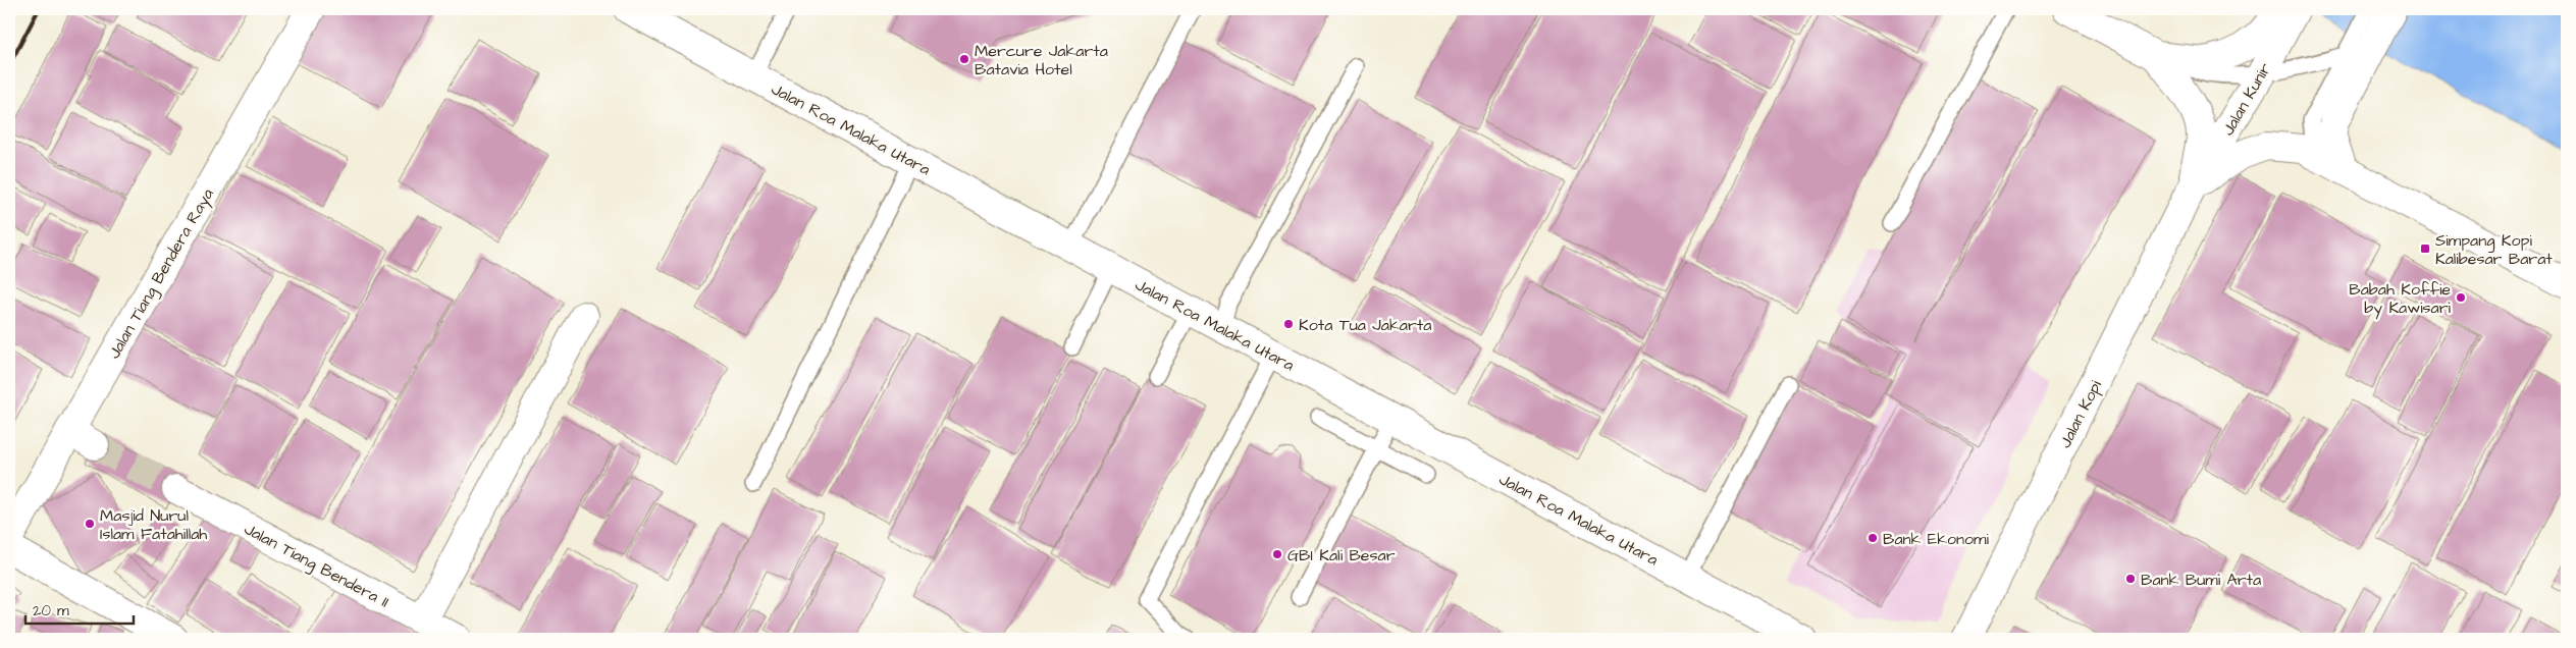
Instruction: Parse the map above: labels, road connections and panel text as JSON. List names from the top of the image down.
{
  "streets": {
    "street": [
      "Jalan Kunir",
      "Jalan Roa Malaka Utara",
      "Jalan Tiang Bendera Raya",
      "Jalan Kopi",
      "Jalan Tiang Bendera II"
    ]
  },
  "crossings": [
    ["Jalan Kunir", "Jalan Kopi"]
  ],
  "places": {
    "other": [
      "Mercure Jakarta Batavia Hotel",
      "Babah Koffie by Kawisari",
      "Kota Tua Jakarta",
      "Masjid Nurul Islam Fatahillah",
      "Bank Ekonomi",
      "GBI Kali Besar",
      "Bank Bumi Arta"
    ],
    "transit": ["Simpang Kopi Kalibesar Barat"]
  },
  "scale_bar": "20 m"
}
